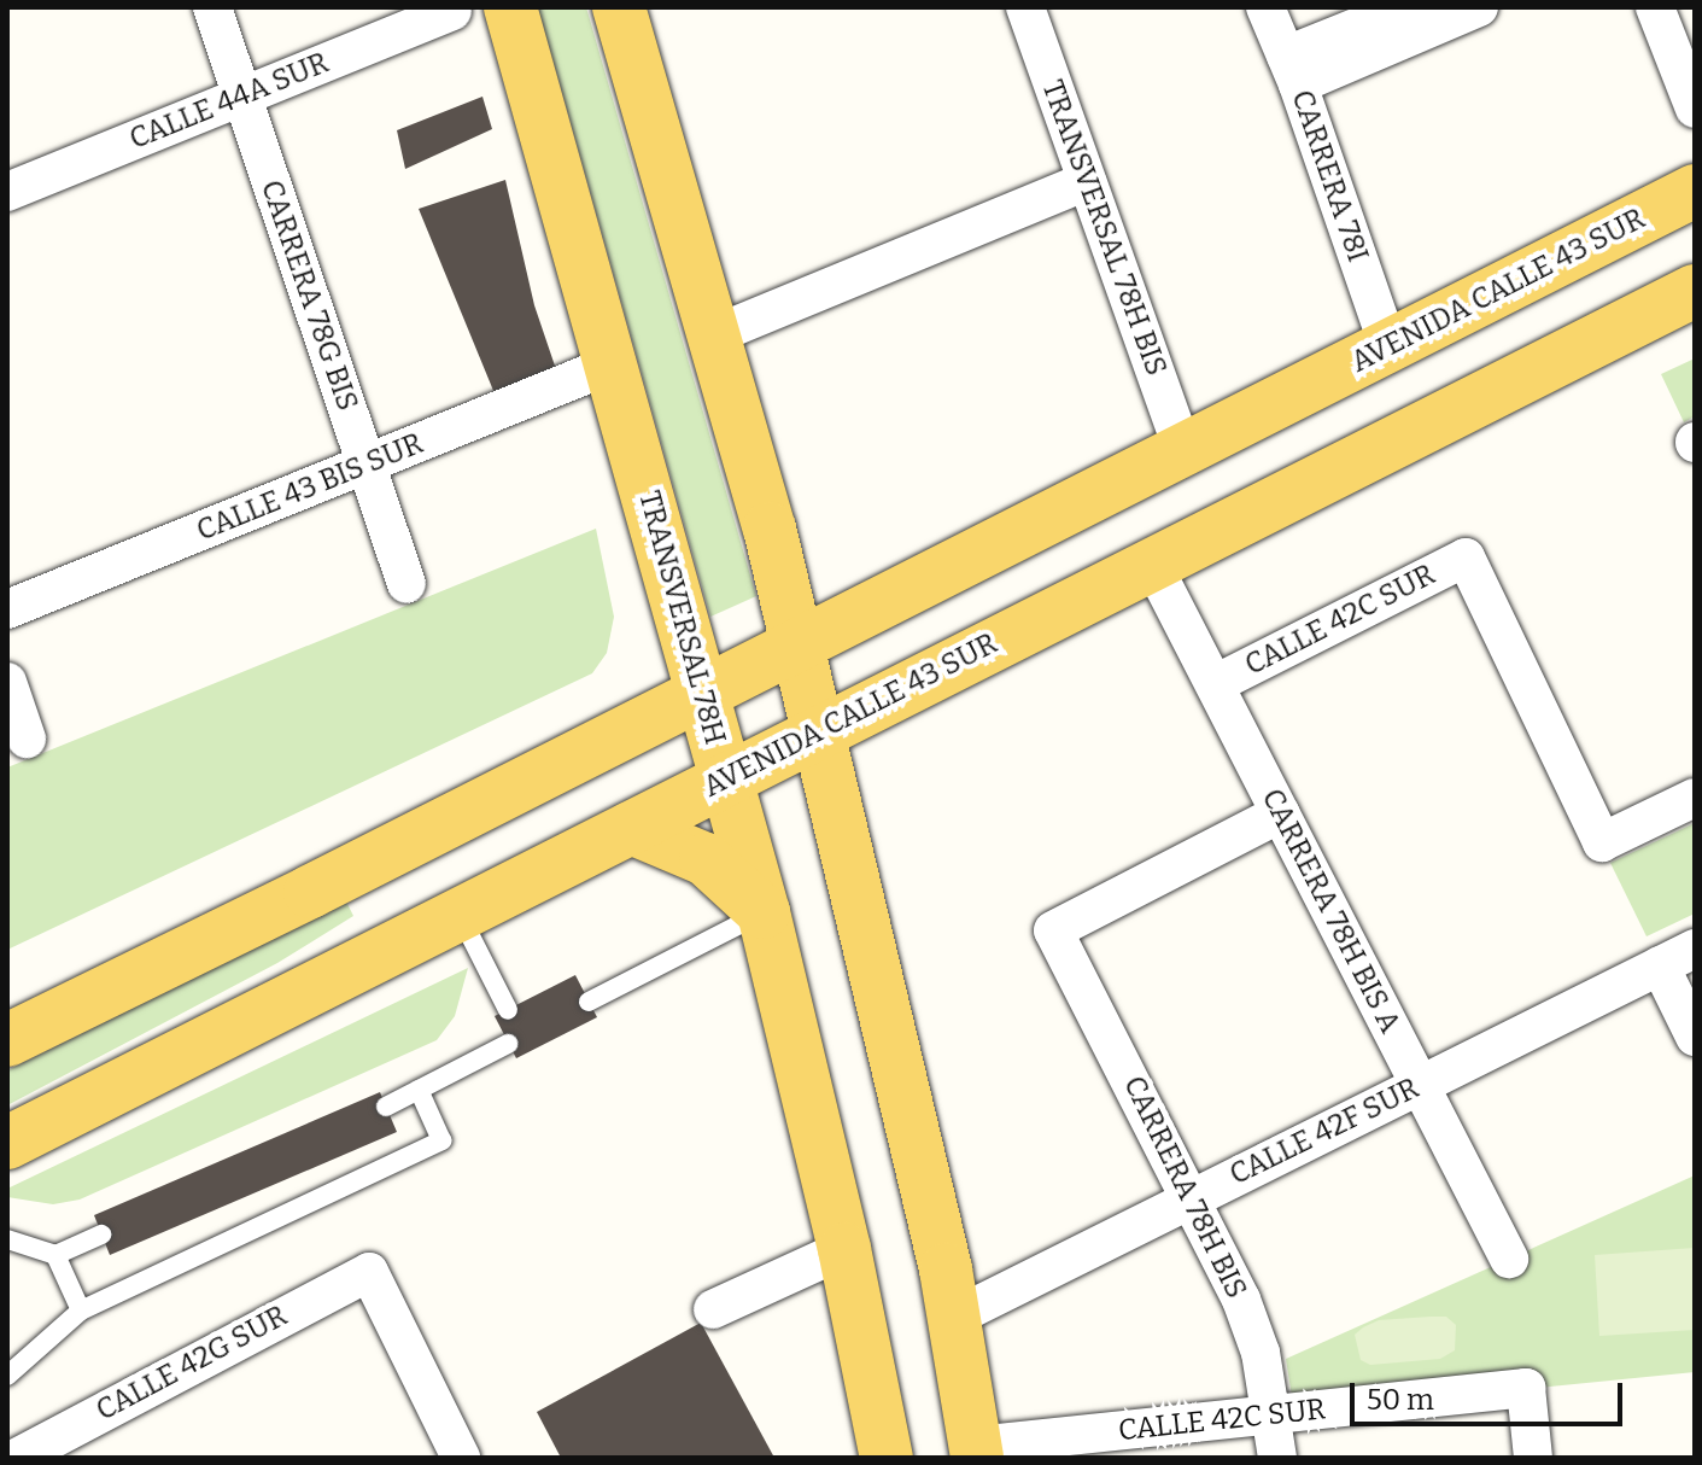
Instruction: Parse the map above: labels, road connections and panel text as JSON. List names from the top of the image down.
{
  "streets": {
    "main road": ["AVENIDA CALLE 43 SUR", "TRANSVERSAL 78H"],
    "street": [
      "CALLE 44A SUR",
      "CARRERA 78I",
      "TRANSVERSAL 78H BIS",
      "CARRERA 78G BIS",
      "CALLE 43 BIS SUR",
      "CALLE 42C SUR",
      "CARRERA 78H BIS A",
      "CALLE 42F SUR",
      "CARRERA 78H BIS",
      "CALLE 42G SUR"
    ]
  },
  "crossings": [
    ["CALLE 44A SUR", "CARRERA 78G BIS"],
    ["CARRERA 78I", "AVENIDA CALLE 43 SUR"],
    ["TRANSVERSAL 78H BIS", "AVENIDA CALLE 43 SUR"],
    ["AVENIDA CALLE 43 SUR", "TRANSVERSAL 78H"],
    ["AVENIDA CALLE 43 SUR", "CARRERA 78H BIS A"],
    ["CARRERA 78G BIS", "CALLE 43 BIS SUR"],
    ["CALLE 43 BIS SUR", "TRANSVERSAL 78H"],
    ["CALLE 42C SUR", "CARRERA 78H BIS A"],
    ["CALLE 42C SUR", "CARRERA 78H BIS"],
    ["CARRERA 78H BIS A", "CALLE 42F SUR"],
    ["CARRERA 78H BIS A", "CARRERA 78H BIS"],
    ["CALLE 42F SUR", "CARRERA 78H BIS"]
  ],
  "scale_bar": "50 m"
}
